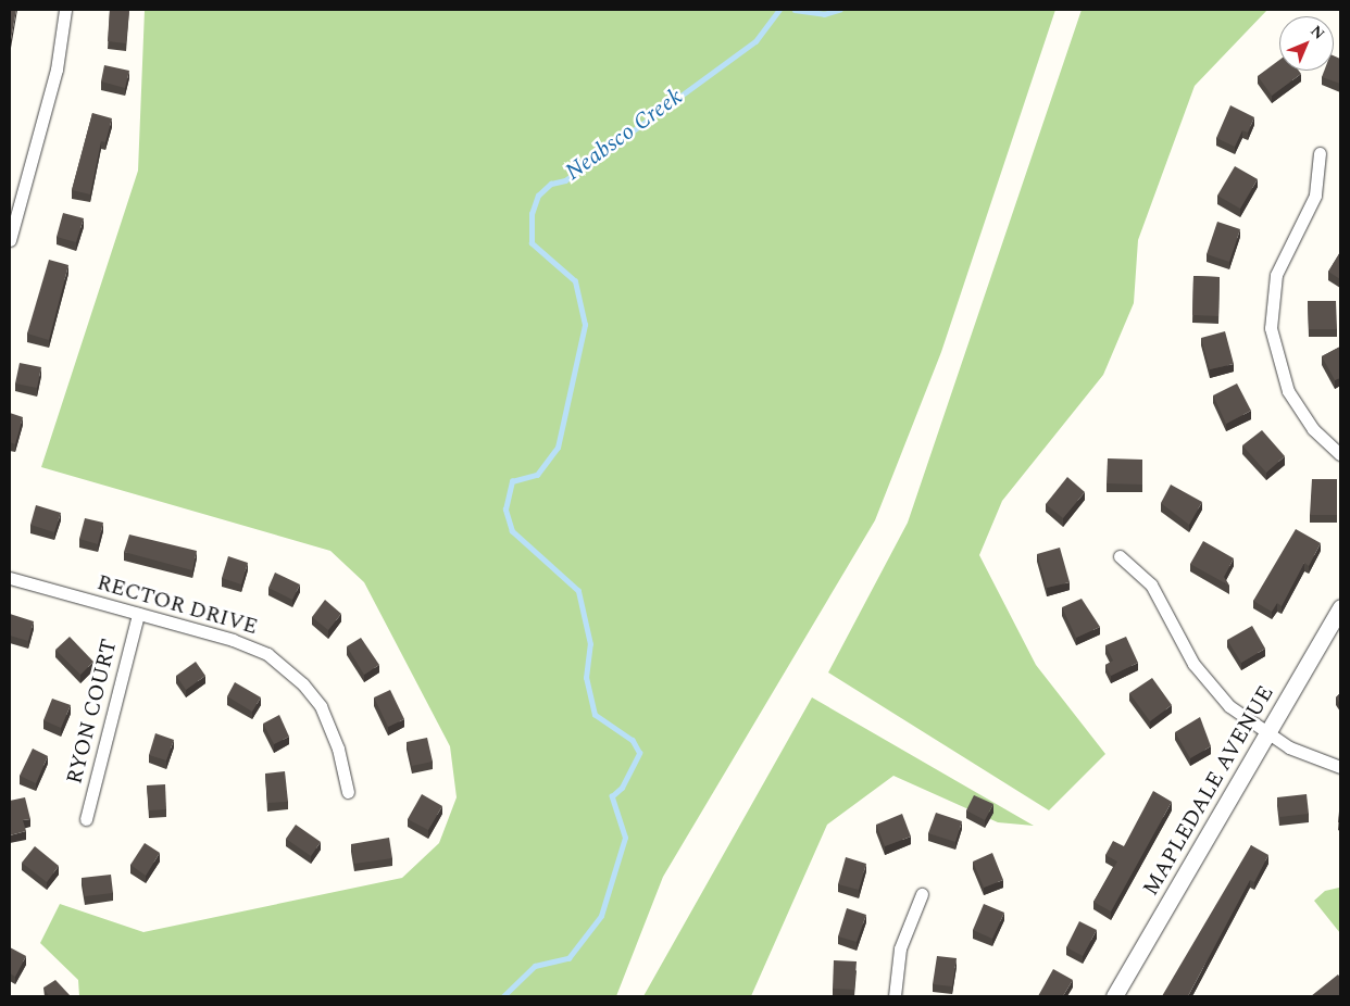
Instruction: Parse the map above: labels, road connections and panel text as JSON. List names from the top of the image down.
{
  "streets": {
    "street": ["RECTOR DRIVE", "RYON COURT", "MAPLEDALE AVENUE"]
  },
  "crossings": [
    ["RECTOR DRIVE", "RYON COURT"]
  ],
  "water": ["Neabsco Creek"],
  "north": "top right"
}
